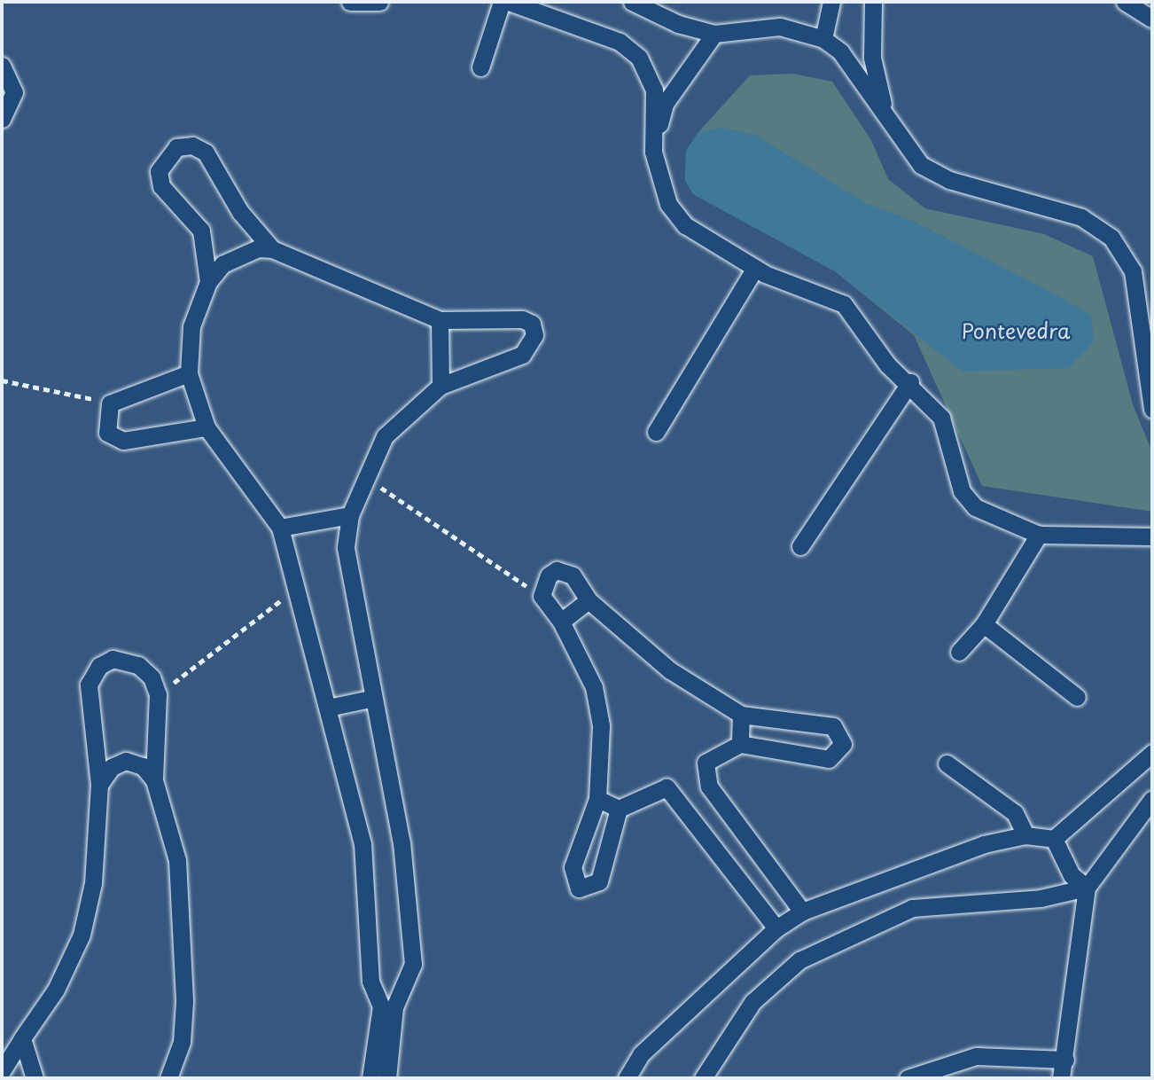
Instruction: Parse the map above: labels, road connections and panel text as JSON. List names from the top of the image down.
{
  "parks": ["Pontevedra"]
}
